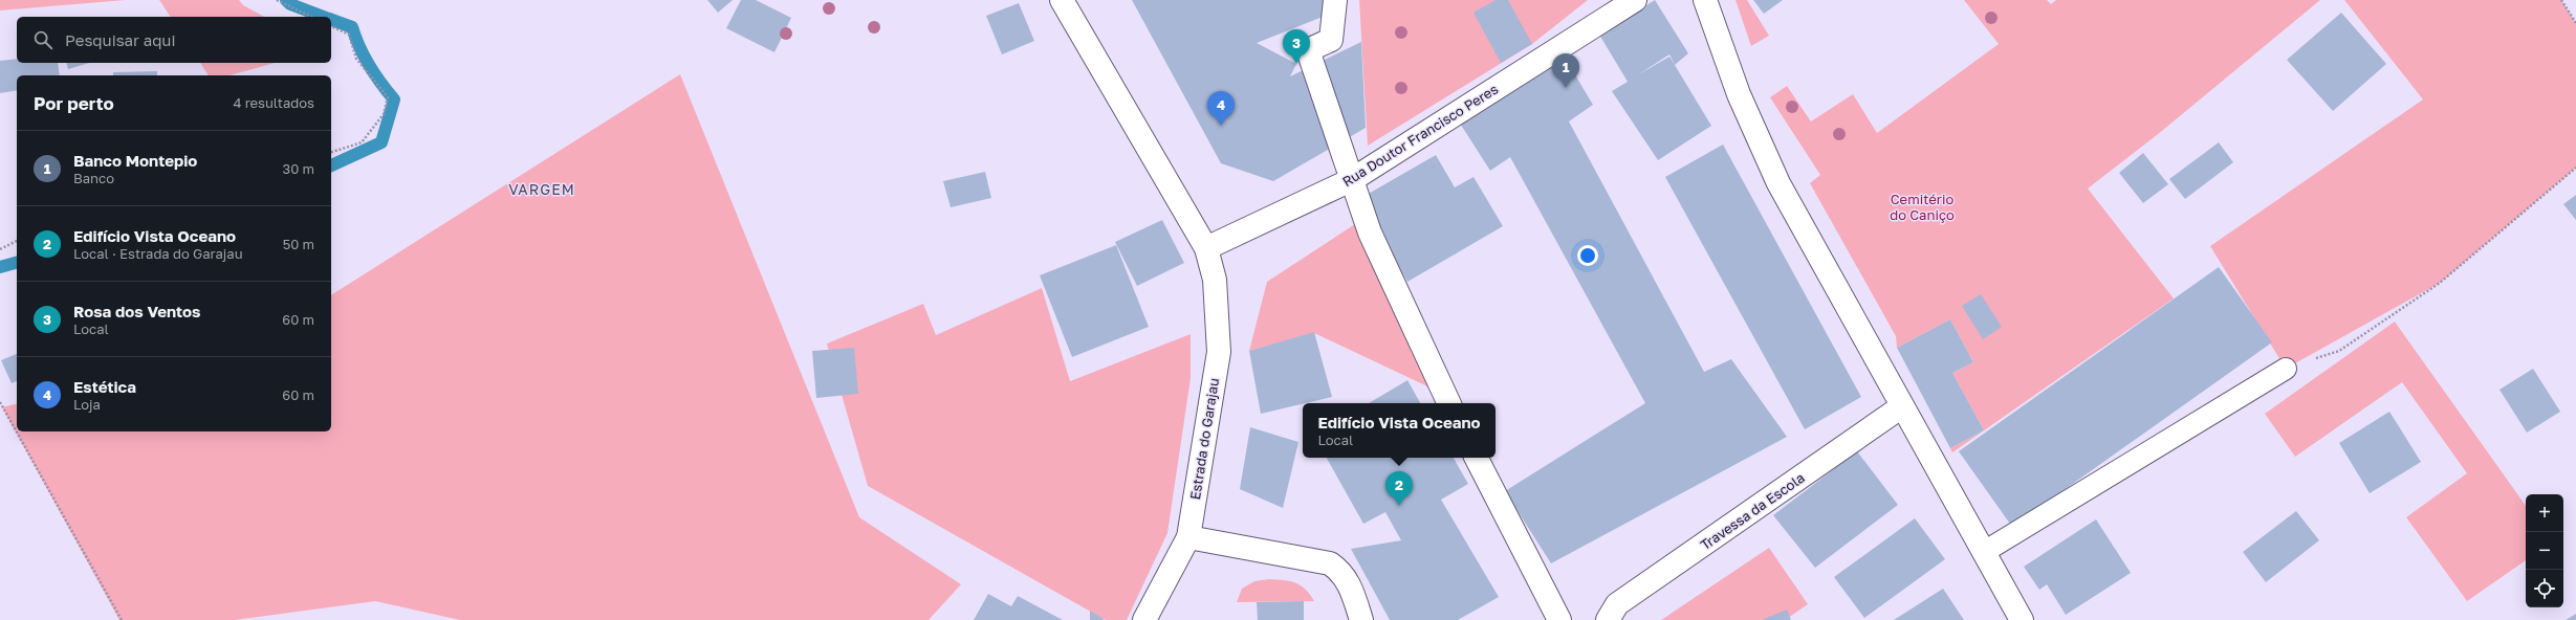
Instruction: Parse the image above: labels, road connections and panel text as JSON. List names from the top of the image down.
{
  "streets": {
    "street": ["Rua Doutor Francisco Peres", "Estrada do Garajau", "Travessa da Escola"]
  },
  "crossings": [
    ["Rua Doutor Francisco Peres", "Estrada do Garajau"]
  ],
  "districts": ["VARGEM"],
  "parks": ["Cemitério do Caniço"],
  "page": {
    "search": "Pesquisar aqui",
    "pins": [
      "3",
      "1",
      "4",
      "2"
    ],
    "heading": ["Por perto", "4 resultados"],
    "list": [
      {
        "mark": "1",
        "name": "Banco Montepio",
        "note": "Banco",
        "value": "30 m"
      },
      {
        "mark": "2",
        "name": "Edifício Vista Oceano",
        "note": "Local · Estrada do Garajau",
        "value": "50 m"
      },
      {
        "mark": "3",
        "name": "Rosa dos Ventos",
        "note": "Local",
        "value": "60 m"
      },
      {
        "mark": "4",
        "name": "Estética",
        "note": "Loja",
        "value": "60 m"
      }
    ],
    "popup": ["Edifício Vista Oceano", "Local"],
    "map_buttons": ["+", "−"]
  }
}
